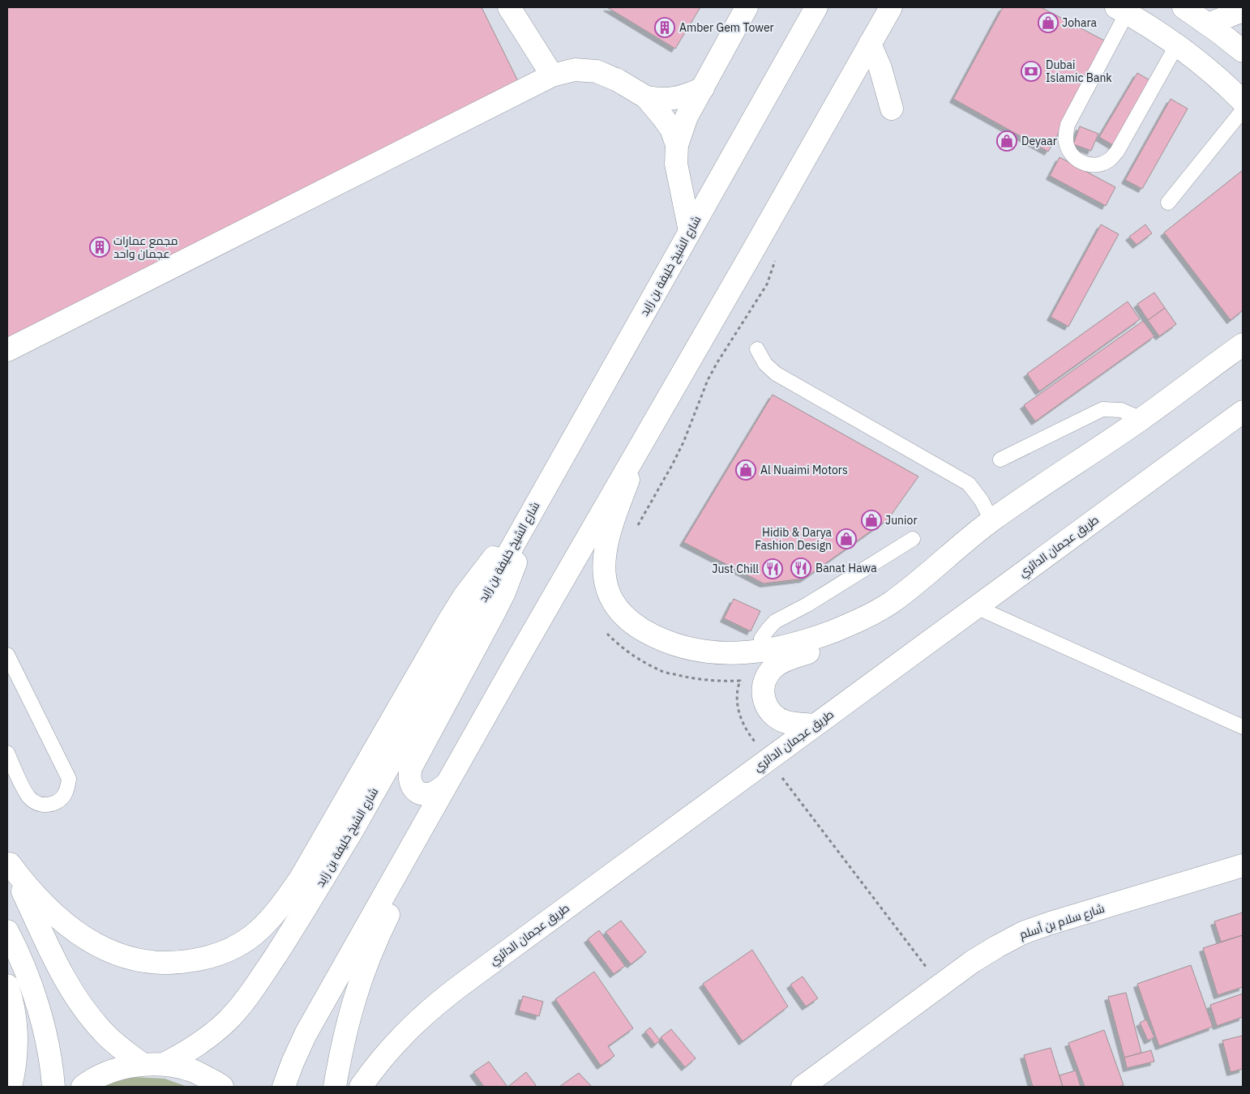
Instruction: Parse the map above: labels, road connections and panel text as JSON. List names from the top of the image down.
{
  "streets": {
    "main road": ["شارع الشيخ خليفة بن زايد", "طريق عجمان الدائري", "شارع سلام بن أسلم"]
  },
  "places": {
    "shop": [
      "Johara",
      "Deyaar",
      "Al Nuaimi Motors",
      "Junior",
      "Hidib & Darya Fashion Design"
    ],
    "building": ["Amber Gem Tower", "مجمع عمارات عجمان واحد"],
    "bank": ["Dubai Islamic Bank"],
    "restaurant": ["Banat Hawa", "Just Chill"]
  }
}
